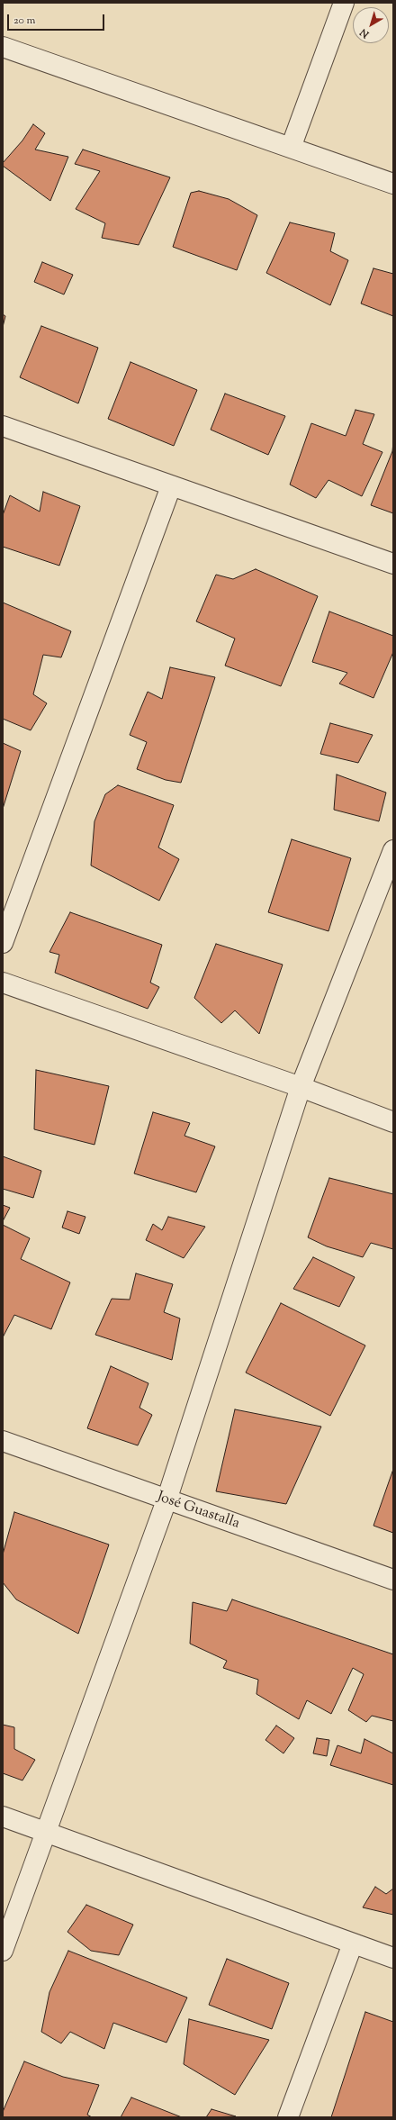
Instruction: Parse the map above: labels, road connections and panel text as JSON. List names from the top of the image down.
{
  "streets": {
    "street": ["José Guastalla"]
  },
  "scale_bar": "20 m",
  "north": "bottom left"
}
